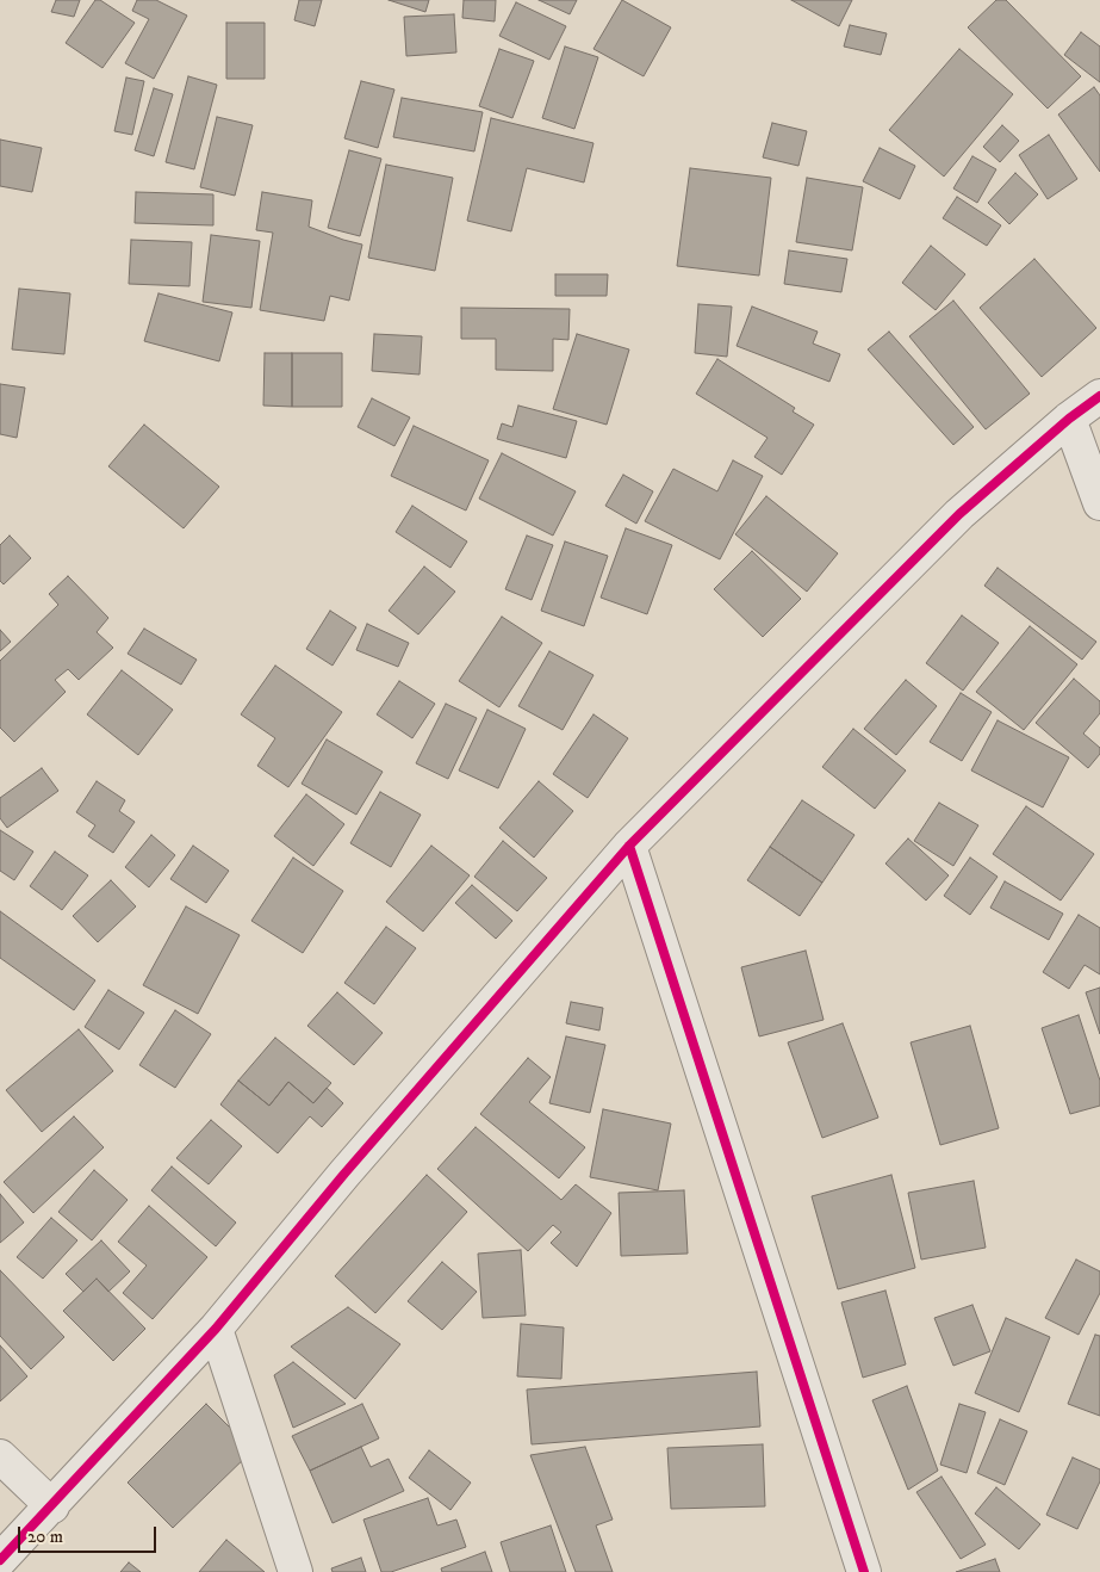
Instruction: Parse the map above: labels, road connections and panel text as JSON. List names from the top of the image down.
{
  "scale_bar": "20 m"
}
